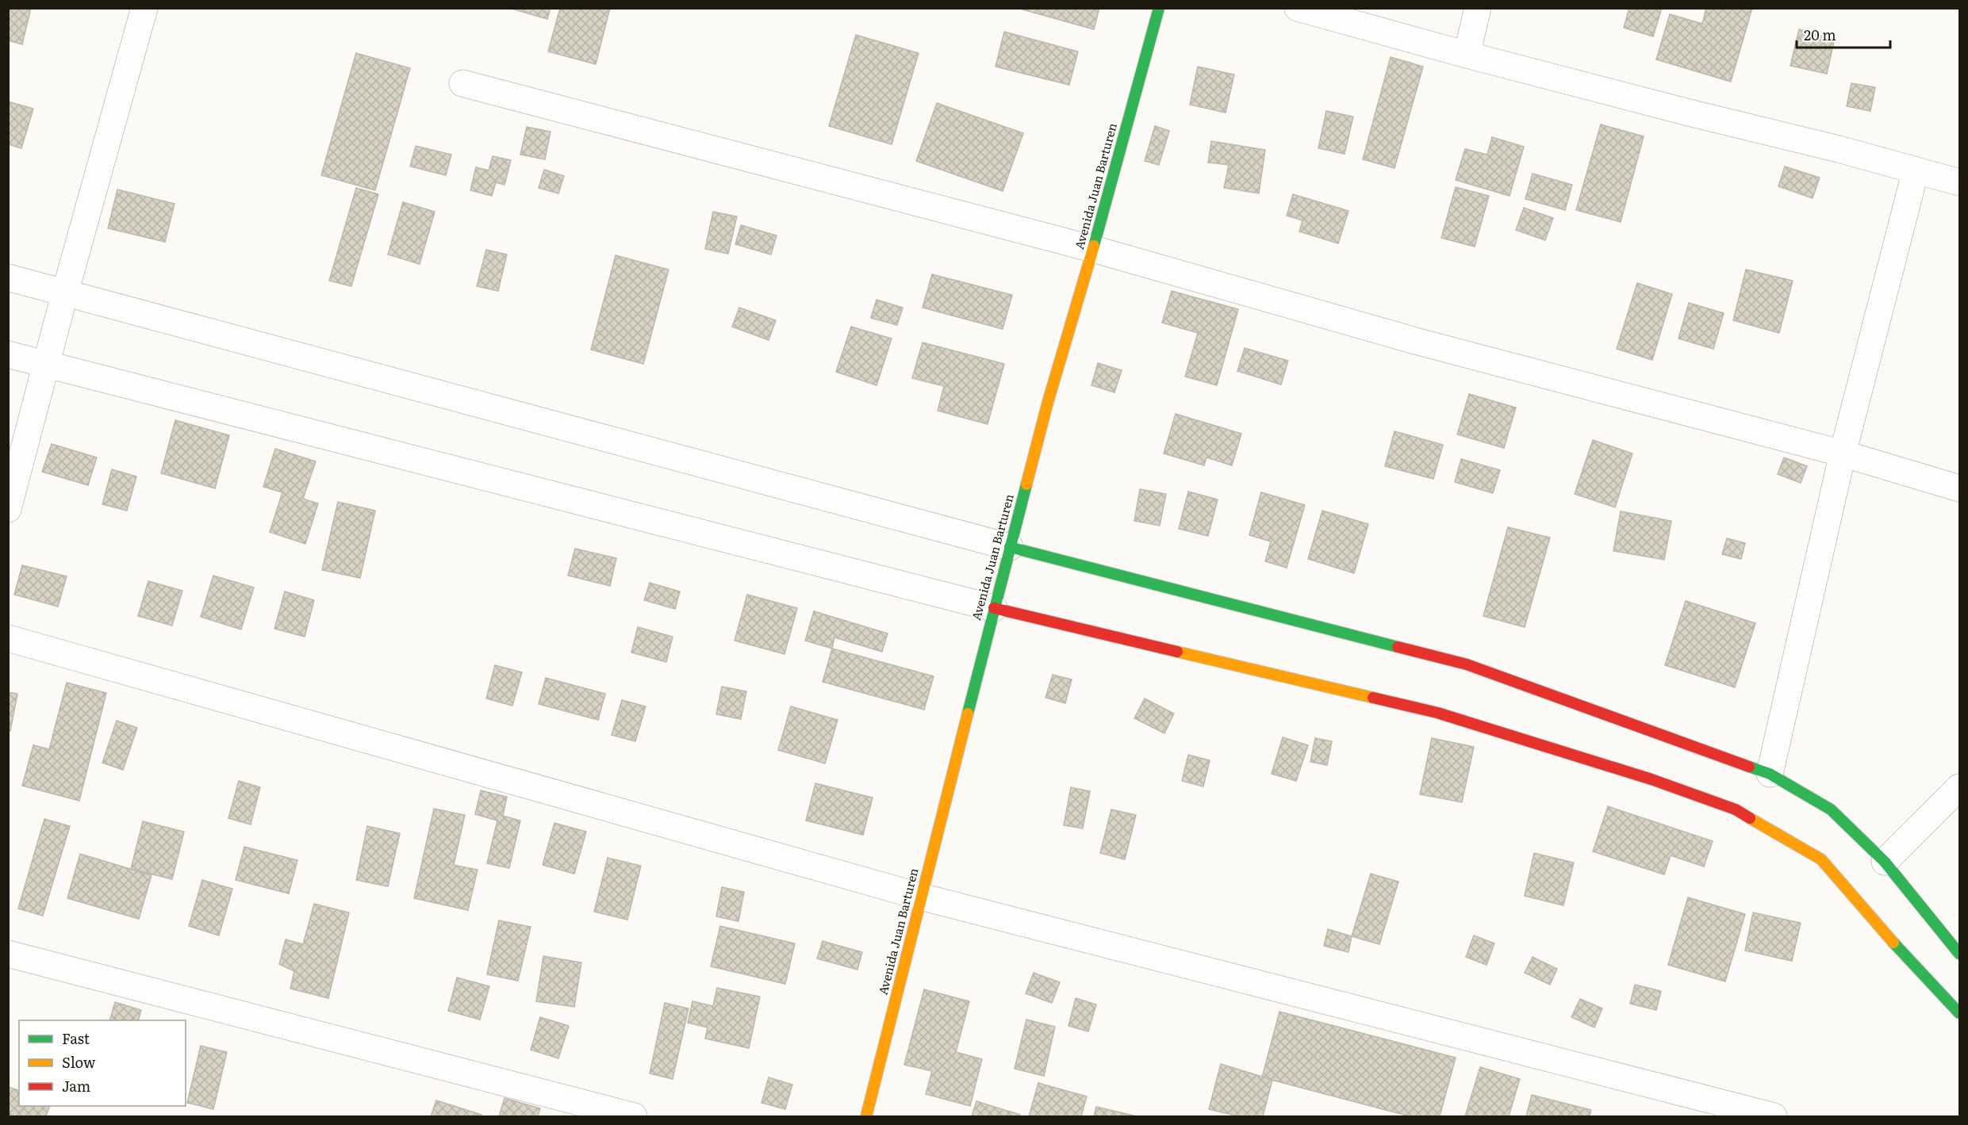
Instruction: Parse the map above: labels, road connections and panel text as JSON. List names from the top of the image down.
{
  "streets": {
    "street": ["Avenida Juan Barturen"]
  },
  "legend": ["Fast", "Slow", "Jam"],
  "scale_bar": "20 m"
}
